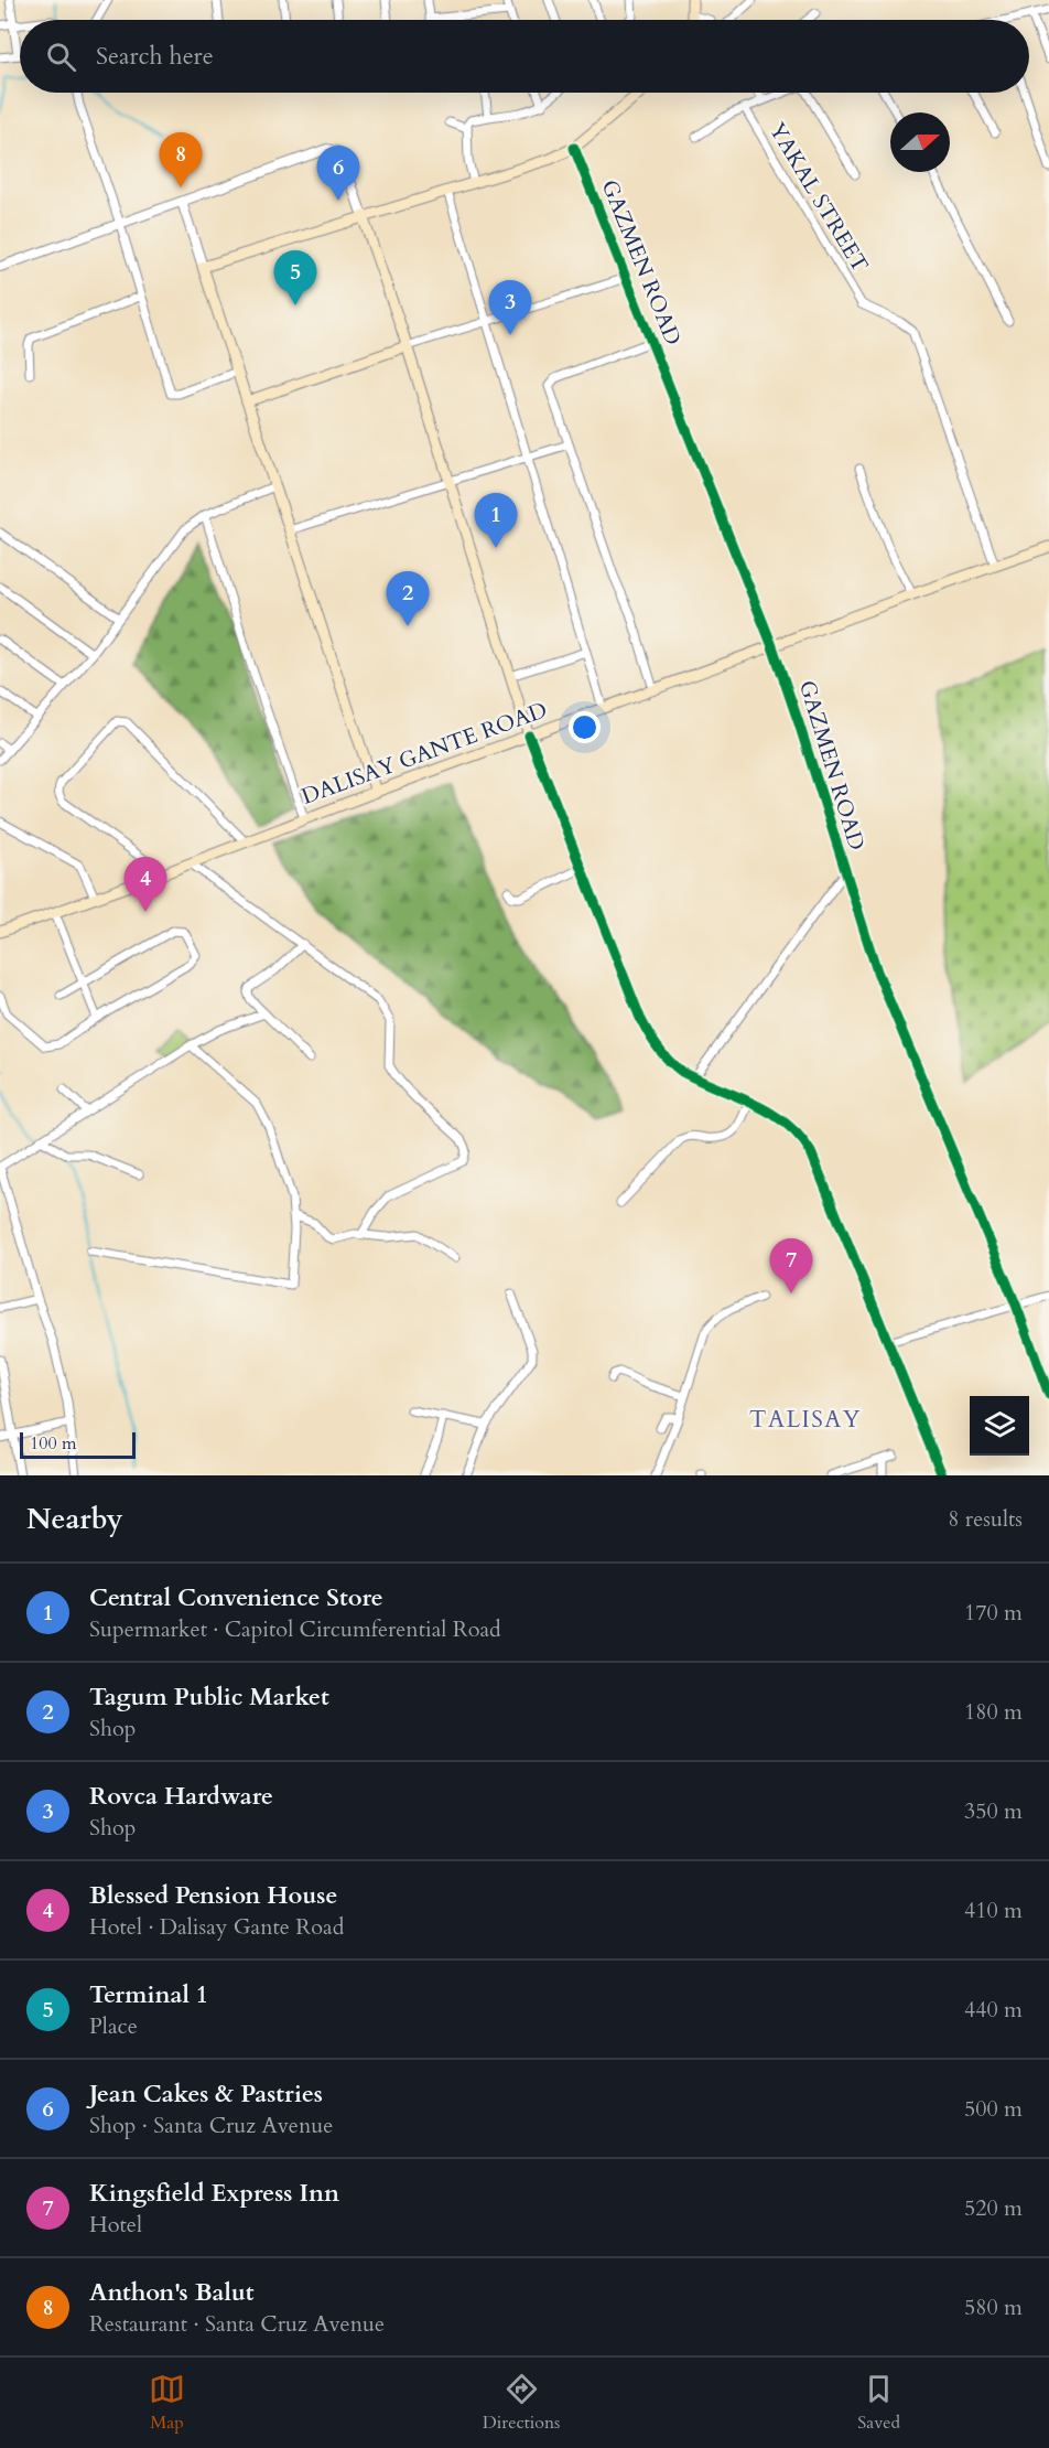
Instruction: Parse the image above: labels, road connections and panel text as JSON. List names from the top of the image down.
{
  "streets": {
    "main road": ["DALISAY GANTE ROAD"],
    "street": ["YAKAL STREET", "GAZMEN ROAD"]
  },
  "crossings": [
    ["YAKAL STREET", "DALISAY GANTE ROAD"],
    ["GAZMEN ROAD", "DALISAY GANTE ROAD"]
  ],
  "districts": ["TALISAY"],
  "scale_bar": "100 m",
  "north": "right",
  "page": {
    "search": "Search here",
    "pins": [
      "8",
      "6",
      "5",
      "3",
      "1",
      "2",
      "4",
      "7"
    ],
    "scale": "100 m",
    "heading": ["Nearby", "8 results"],
    "list": [
      {
        "mark": "1",
        "name": "Central Convenience Store",
        "note": "Supermarket · Capitol Circumferential Road",
        "value": "170 m"
      },
      {
        "mark": "2",
        "name": "Tagum Public Market",
        "note": "Shop",
        "value": "180 m"
      },
      {
        "mark": "3",
        "name": "Rovca Hardware",
        "note": "Shop",
        "value": "350 m"
      },
      {
        "mark": "4",
        "name": "Blessed Pension House",
        "note": "Hotel · Dalisay Gante Road",
        "value": "410 m"
      },
      {
        "mark": "5",
        "name": "Terminal 1",
        "note": "Place",
        "value": "440 m"
      },
      {
        "mark": "6",
        "name": "Jean Cakes & Pastries",
        "note": "Shop · Santa Cruz Avenue",
        "value": "500 m"
      },
      {
        "mark": "7",
        "name": "Kingsfield Express Inn",
        "note": "Hotel",
        "value": "520 m"
      },
      {
        "mark": "8",
        "name": "Anthon's Balut",
        "note": "Restaurant · Santa Cruz Avenue",
        "value": "580 m"
      }
    ],
    "nav": ["Map", "Directions", "Saved"]
  }
}
